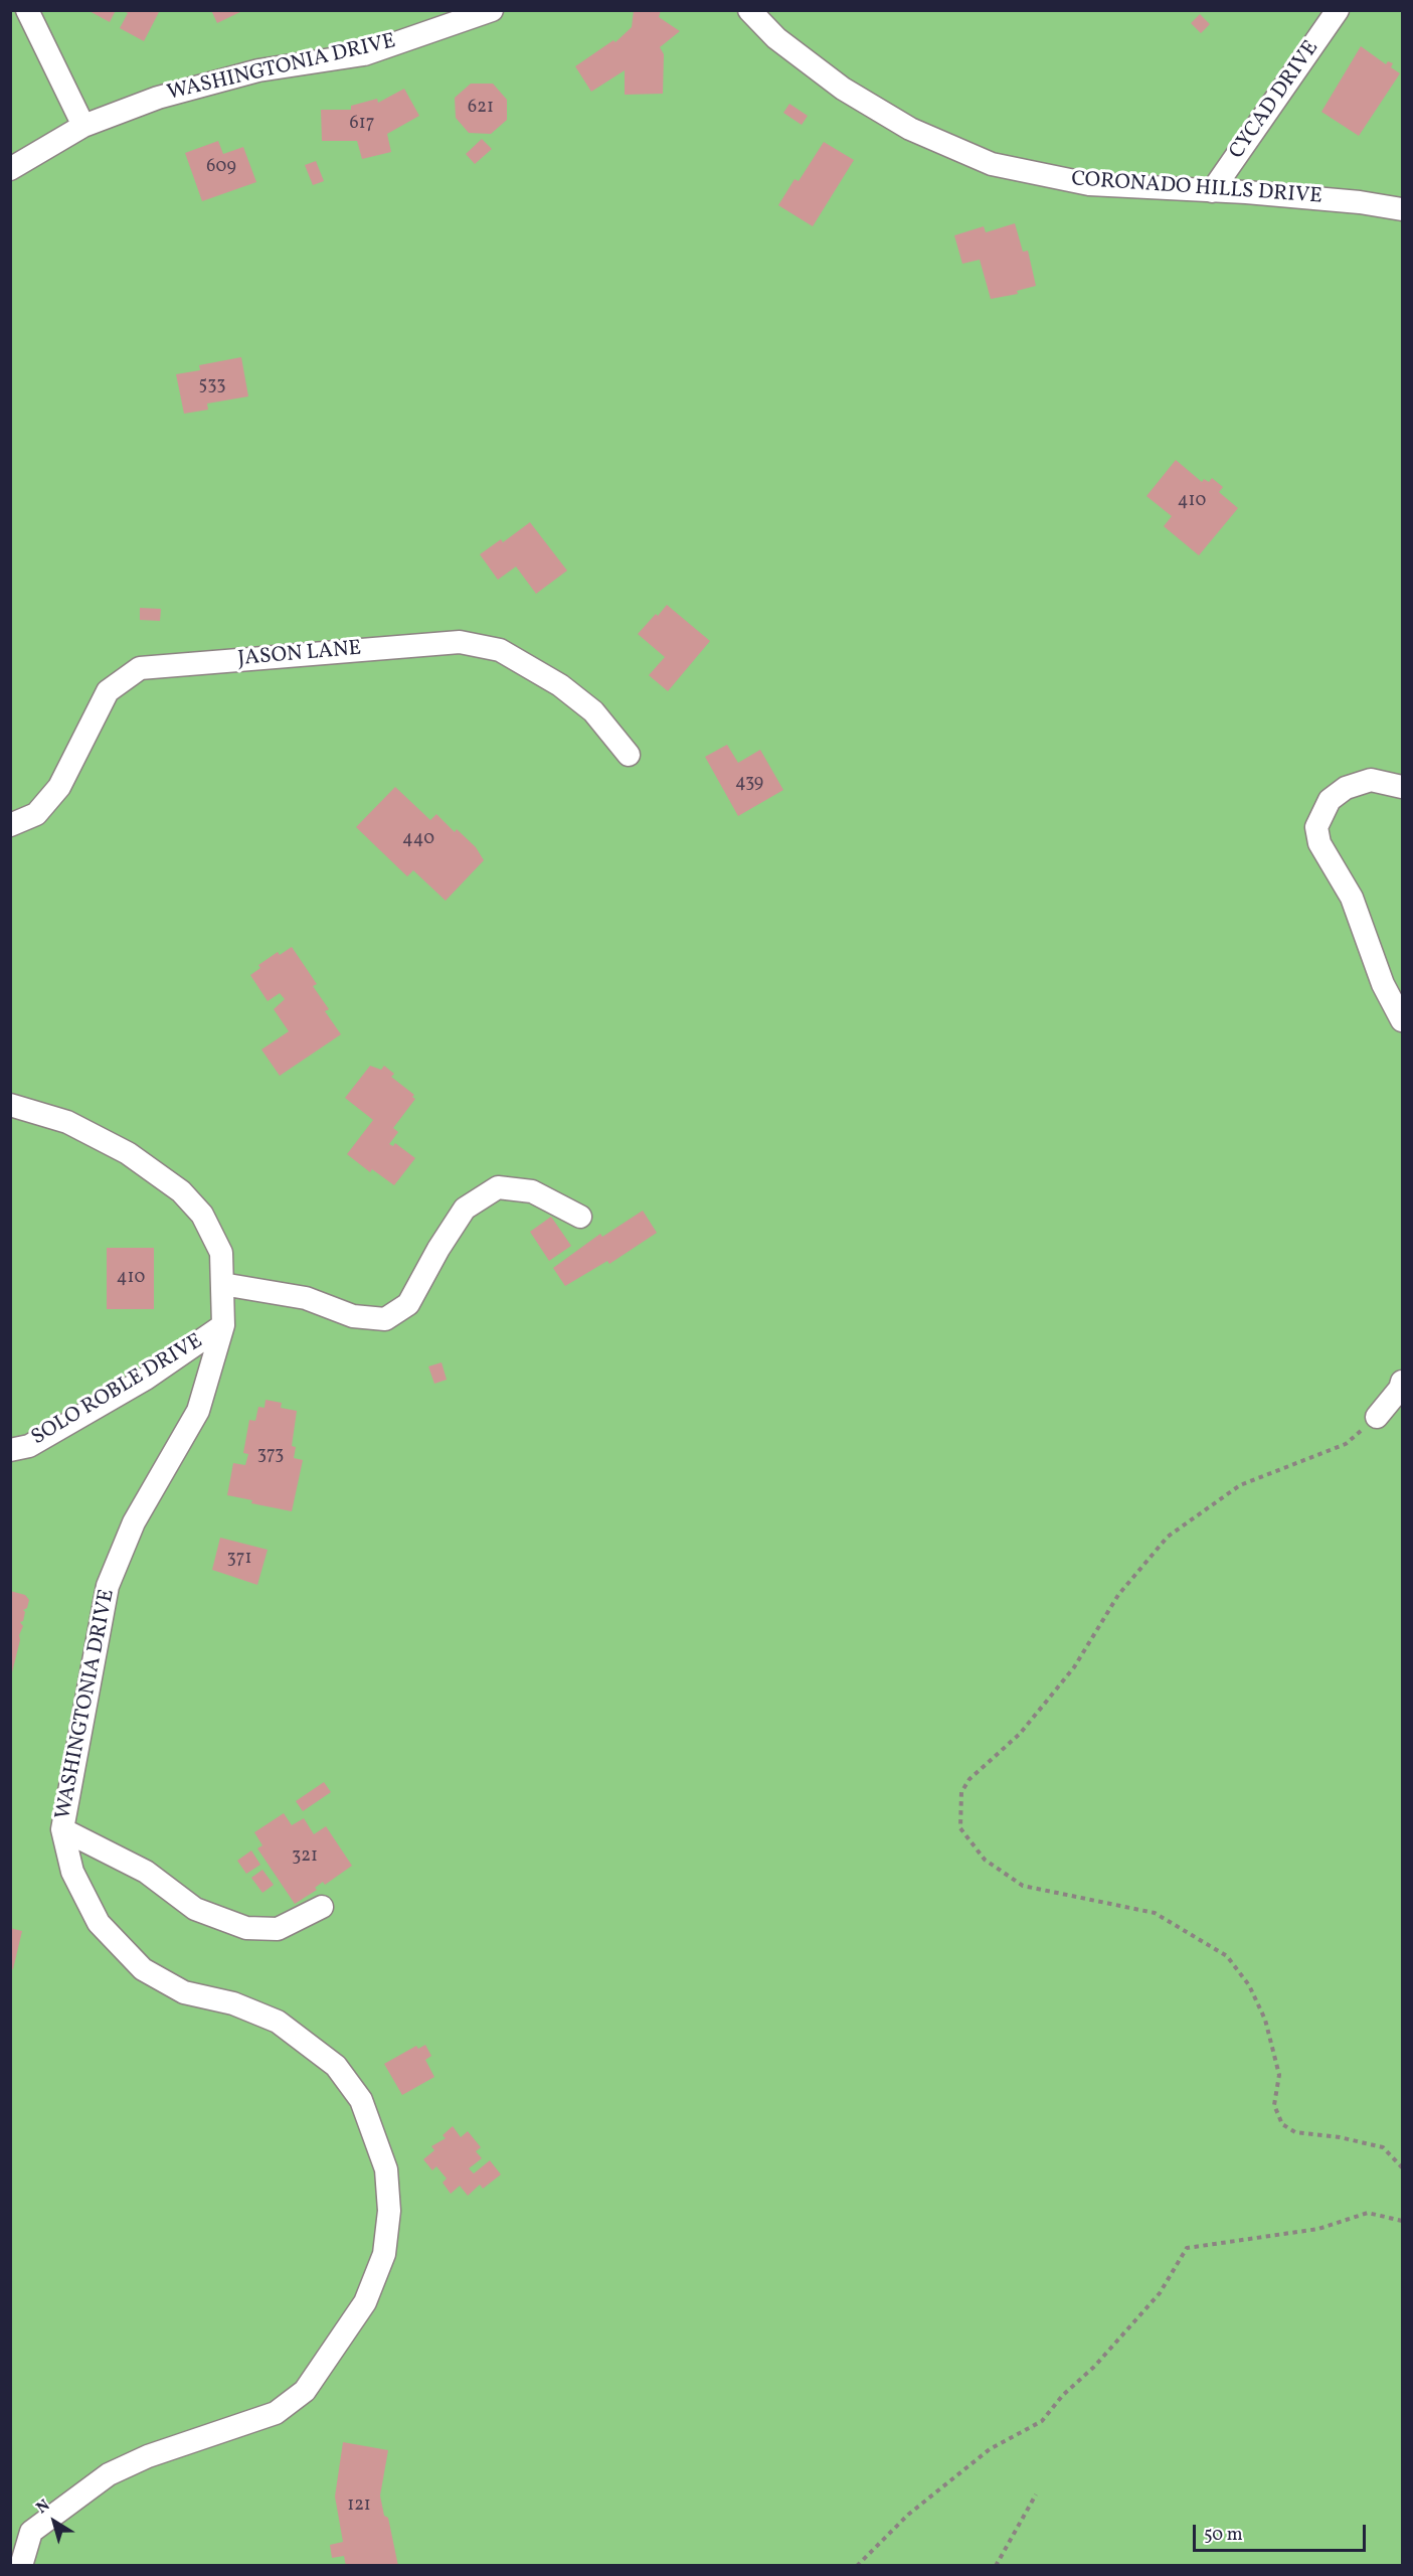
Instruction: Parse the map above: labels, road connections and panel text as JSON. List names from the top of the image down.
{
  "streets": {
    "street": [
      "WASHINGTONIA DRIVE",
      "CYCAD DRIVE",
      "CORONADO HILLS DRIVE",
      "JASON LANE",
      "SOLO ROBLE DRIVE"
    ]
  },
  "crossings": [
    ["WASHINGTONIA DRIVE", "SOLO ROBLE DRIVE"],
    ["CYCAD DRIVE", "CORONADO HILLS DRIVE"]
  ],
  "house_numbers": [
    "621",
    "617",
    "609",
    "533",
    "410",
    "439",
    "440",
    "410",
    "373",
    "371",
    "321",
    "121"
  ],
  "scale_bar": "50 m",
  "north": "top left"
}
